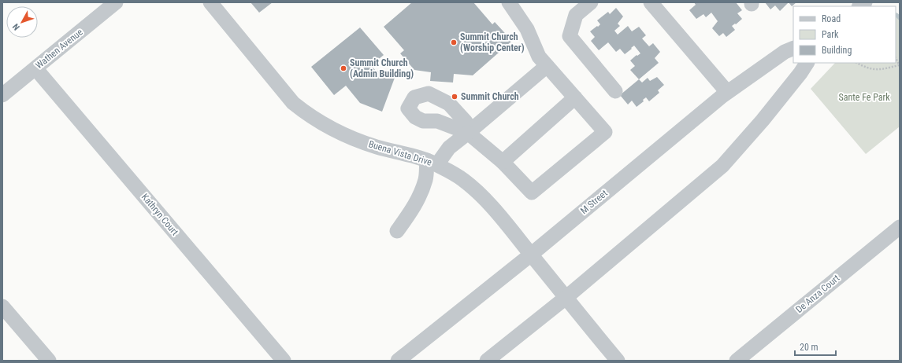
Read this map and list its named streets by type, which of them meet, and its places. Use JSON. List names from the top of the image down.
{
  "streets": {
    "street": [
      "Wathen Avenue",
      "Buena Vista Drive",
      "M Street",
      "Kathryn Court",
      "De Anza Court"
    ]
  },
  "crossings": [
    ["Wathen Avenue", "Kathryn Court"],
    ["Buena Vista Drive", "M Street"]
  ],
  "parks": ["Sante Fe Park"],
  "places": ["Summit Church (Worship Center)", "Summit Church (Admin Building)", "Summit Church"],
  "legend": ["Road", "Park", "Building"],
  "scale_bar": "20 m",
  "north": "bottom left"
}
